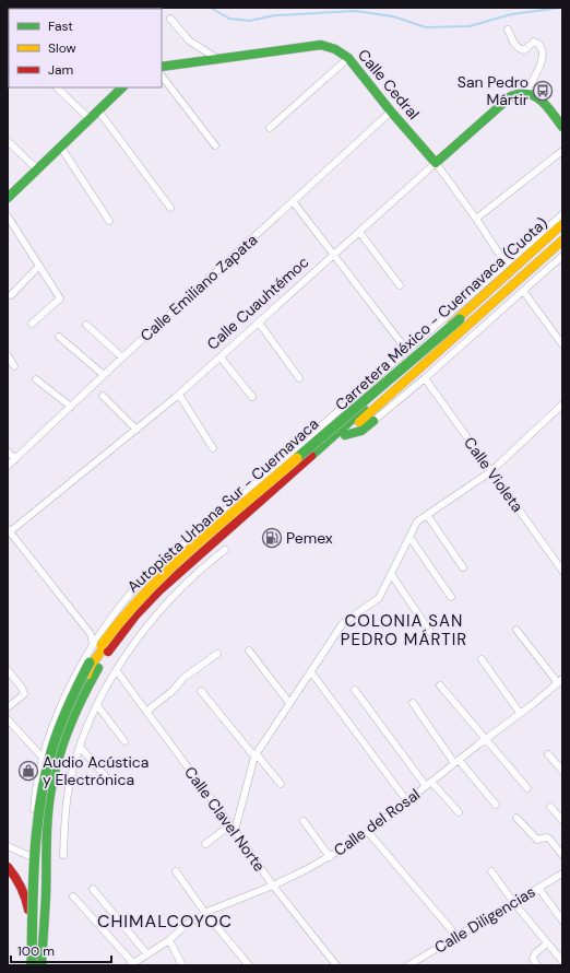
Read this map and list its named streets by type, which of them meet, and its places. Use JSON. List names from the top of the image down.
{
  "streets": {
    "main road": [
      "Calle Cedral",
      "Calle Cuauhtémoc",
      "Carretera México - Cuernavaca (Cuota)",
      "Autopista Urbana Sur - Cuernavaca"
    ],
    "street": [
      "Calle Emiliano Zapata",
      "Calle Violeta",
      "Calle Clavel Norte",
      "Calle del Rosal",
      "Calle Diligencias"
    ]
  },
  "crossings": [
    ["Calle Cedral", "Calle Emiliano Zapata"],
    ["Calle Cedral", "Calle Cuauhtémoc"],
    ["Carretera México - Cuernavaca (Cuota)", "Autopista Urbana Sur - Cuernavaca"],
    ["Calle Clavel Norte", "Calle del Rosal"]
  ],
  "districts": ["COLONIA SAN PEDRO MÁRTIR", "CHIMALCOYOC"],
  "places": {
    "bus stop": ["San Pedro Mártir"],
    "fuel station": ["Pemex"],
    "shop": ["Audio Acústica y Electrónica"]
  },
  "legend": ["Fast", "Slow", "Jam"],
  "scale_bar": "100 m"
}
